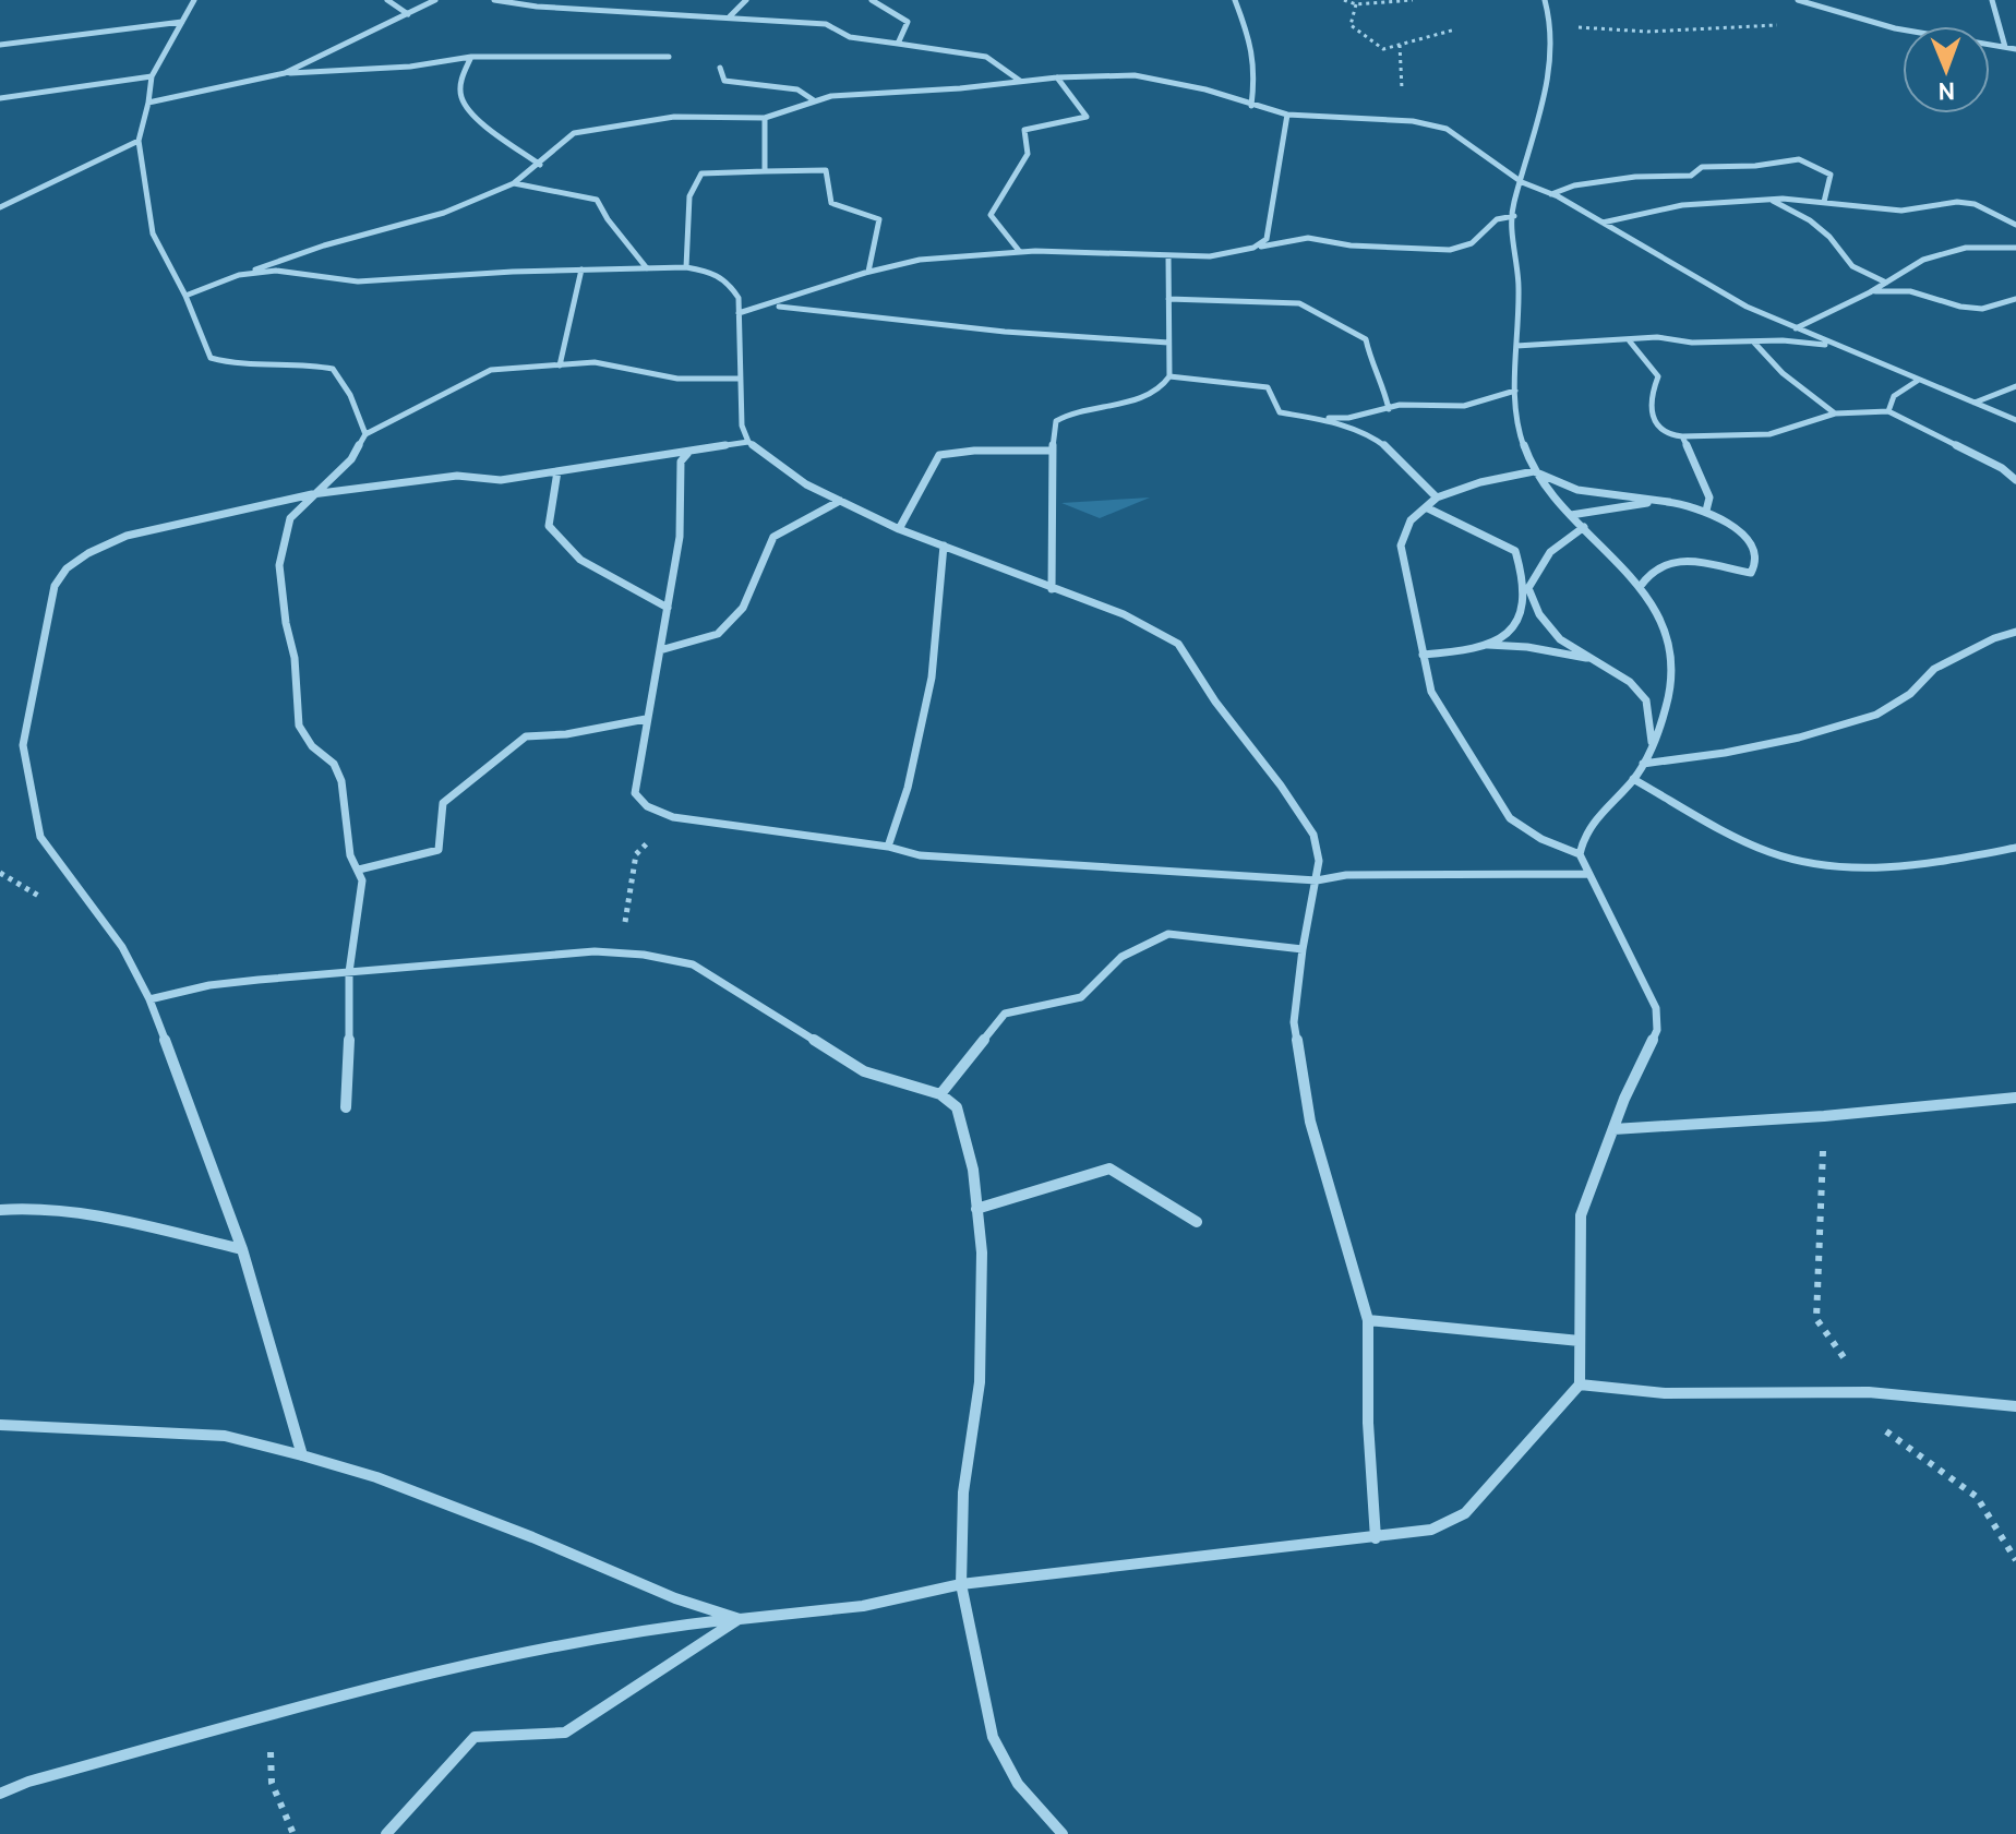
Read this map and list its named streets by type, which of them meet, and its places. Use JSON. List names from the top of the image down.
{
  "north": "bottom"
}
